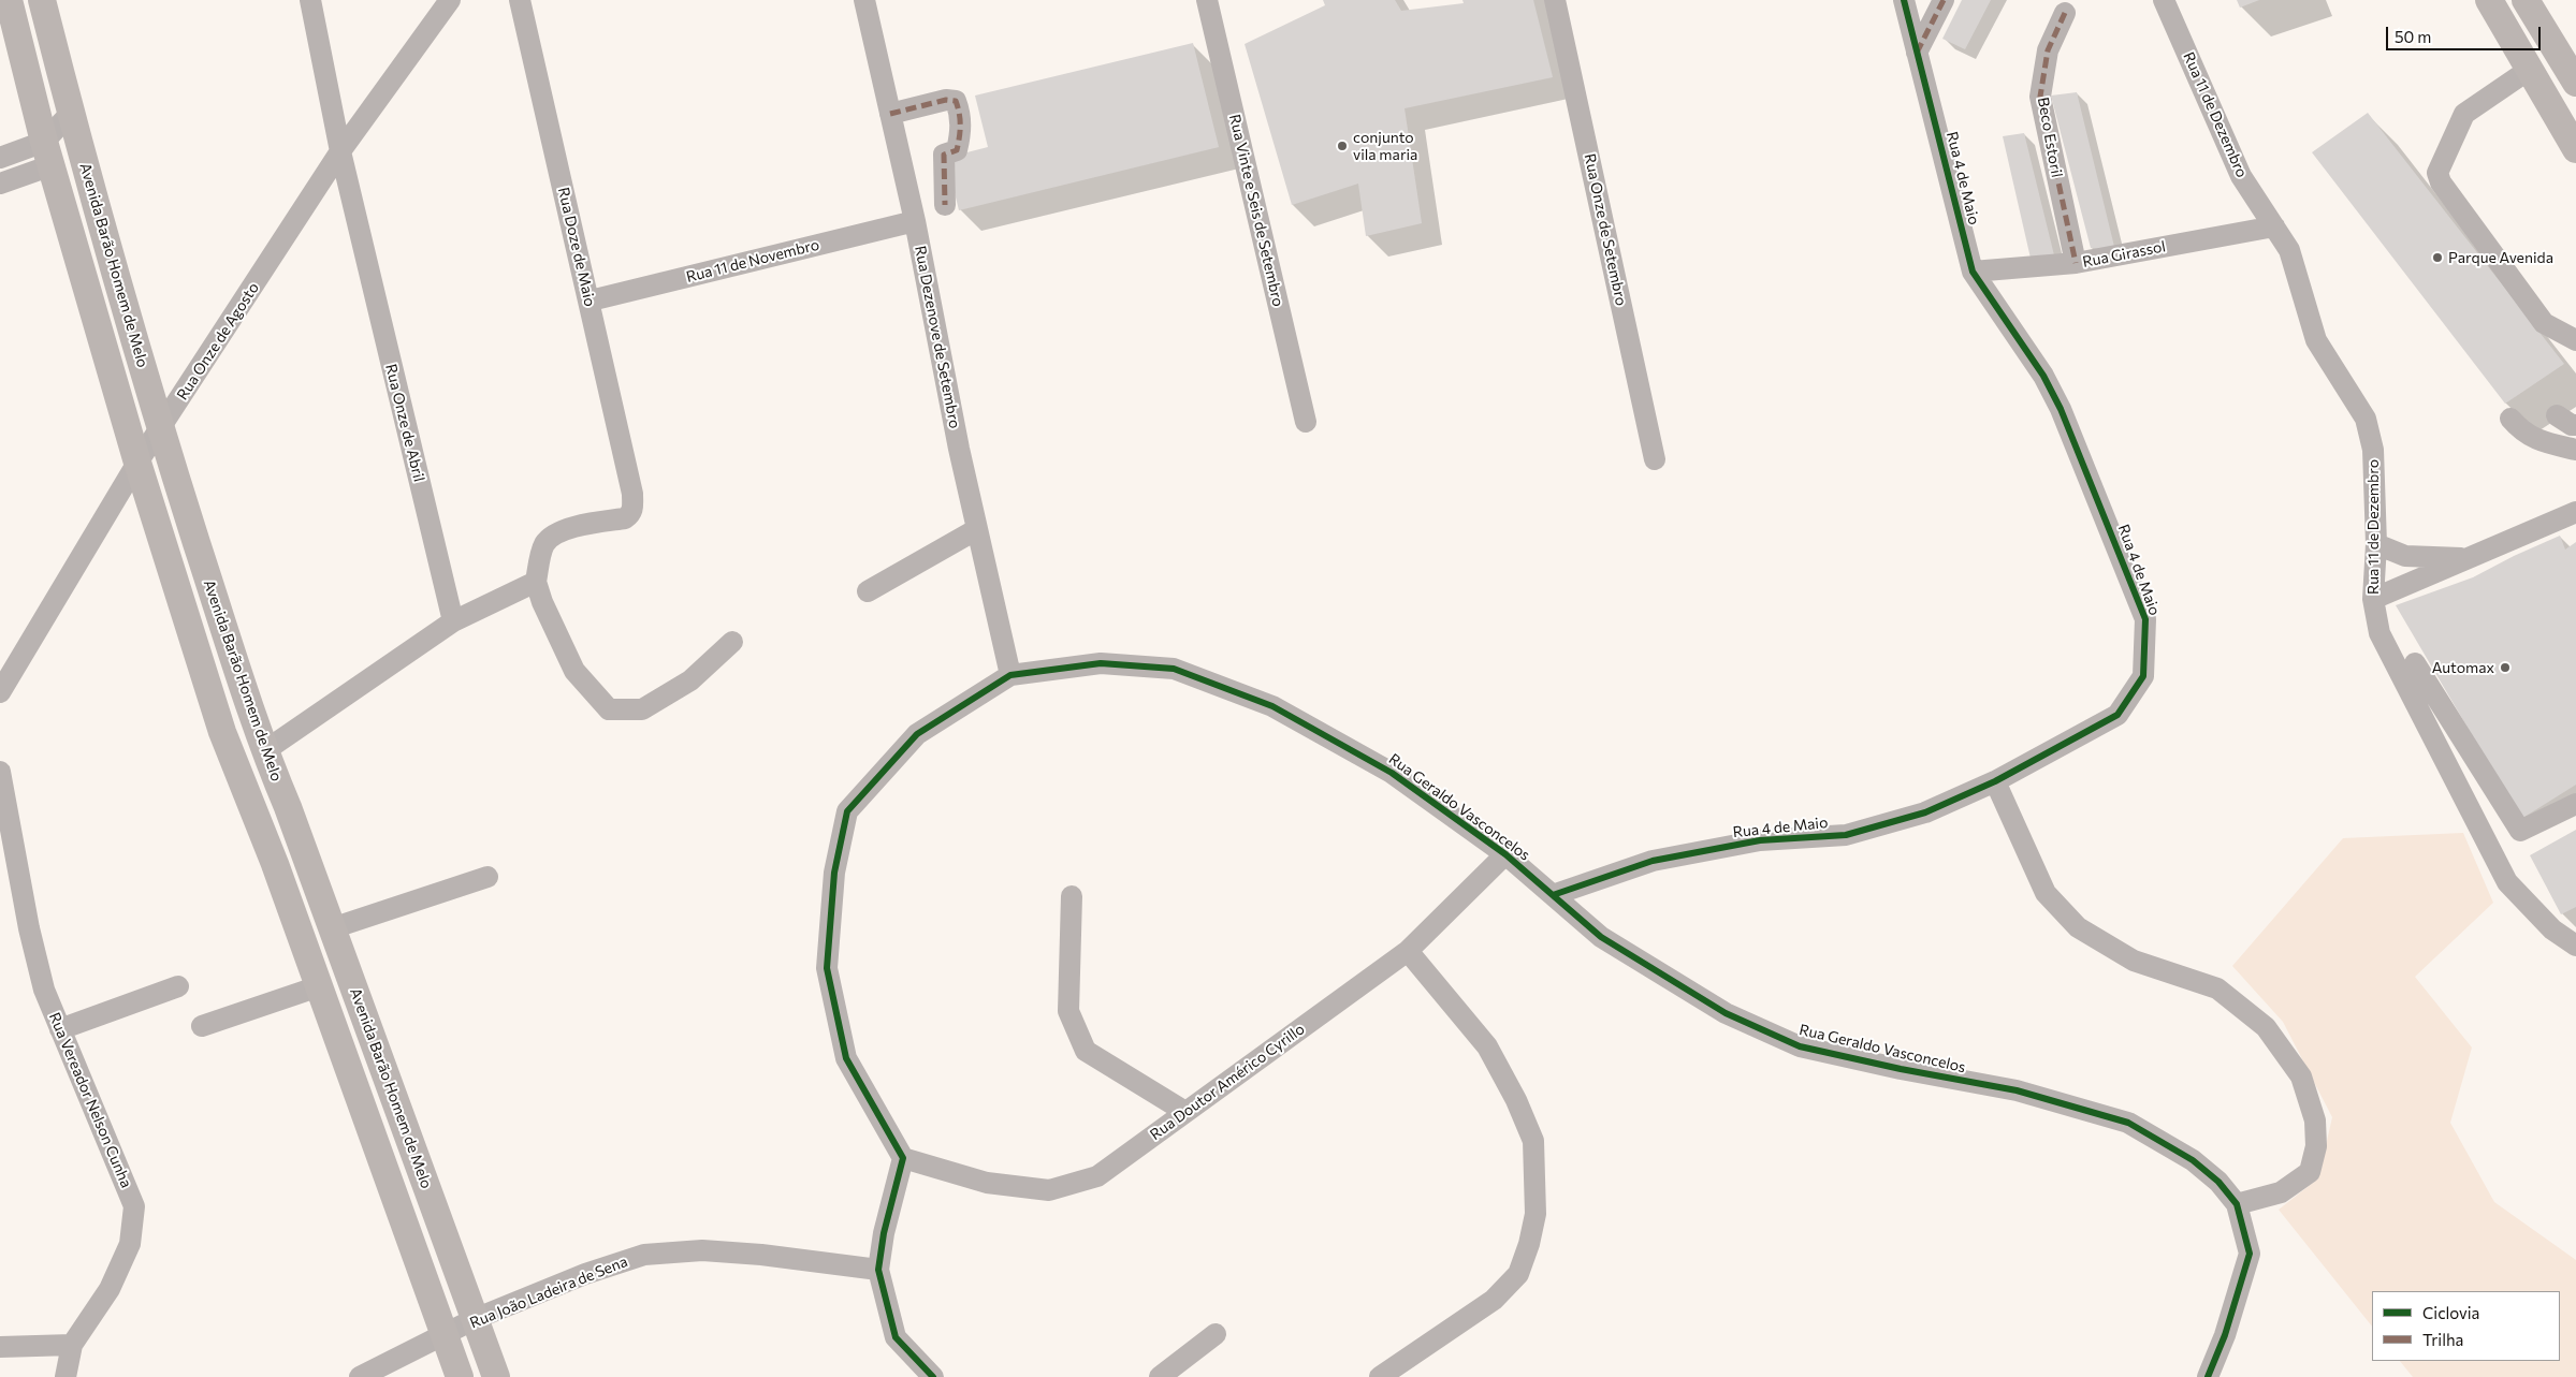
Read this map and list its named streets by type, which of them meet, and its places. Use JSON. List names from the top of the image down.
{
  "streets": {
    "main road": ["Avenida Barão Homem de Melo"],
    "street": [
      "Rua 11 de Dezembro",
      "Beco Estoril",
      "Rua 4 de Maio",
      "Rua Vinte e Seis de Setembro",
      "Rua Onze de Setembro",
      "Rua Doze de Maio",
      "Rua Girassol",
      "Rua 11 de Novembro",
      "Rua Dezenove de Setembro",
      "Rua Onze de Agosto",
      "Rua Onze de Abril",
      "Rua Geraldo Vasconcelos",
      "Rua Doutor Américo Cyrillo",
      "Rua Vereador Nelson Cunha",
      "Rua João Ladeira de Sena"
    ]
  },
  "crossings": [
    ["Rua 11 de Dezembro", "Rua Girassol"],
    ["Beco Estoril", "Rua Girassol"],
    ["Rua 4 de Maio", "Rua Girassol"],
    ["Rua 4 de Maio", "Rua Geraldo Vasconcelos"],
    ["Rua Doze de Maio", "Rua 11 de Novembro"],
    ["Rua 11 de Novembro", "Rua Dezenove de Setembro"],
    ["Avenida Barão Homem de Melo", "Rua Onze de Agosto"],
    ["Avenida Barão Homem de Melo", "Rua João Ladeira de Sena"],
    ["Rua Dezenove de Setembro", "Rua Geraldo Vasconcelos"],
    ["Rua Onze de Agosto", "Rua Onze de Abril"],
    ["Rua Geraldo Vasconcelos", "Rua Doutor Américo Cyrillo"]
  ],
  "places": ["conjunto vila maria", "Parque Avenida", "Automax"],
  "legend": ["Ciclovia", "Trilha"],
  "scale_bar": "50 m"
}
